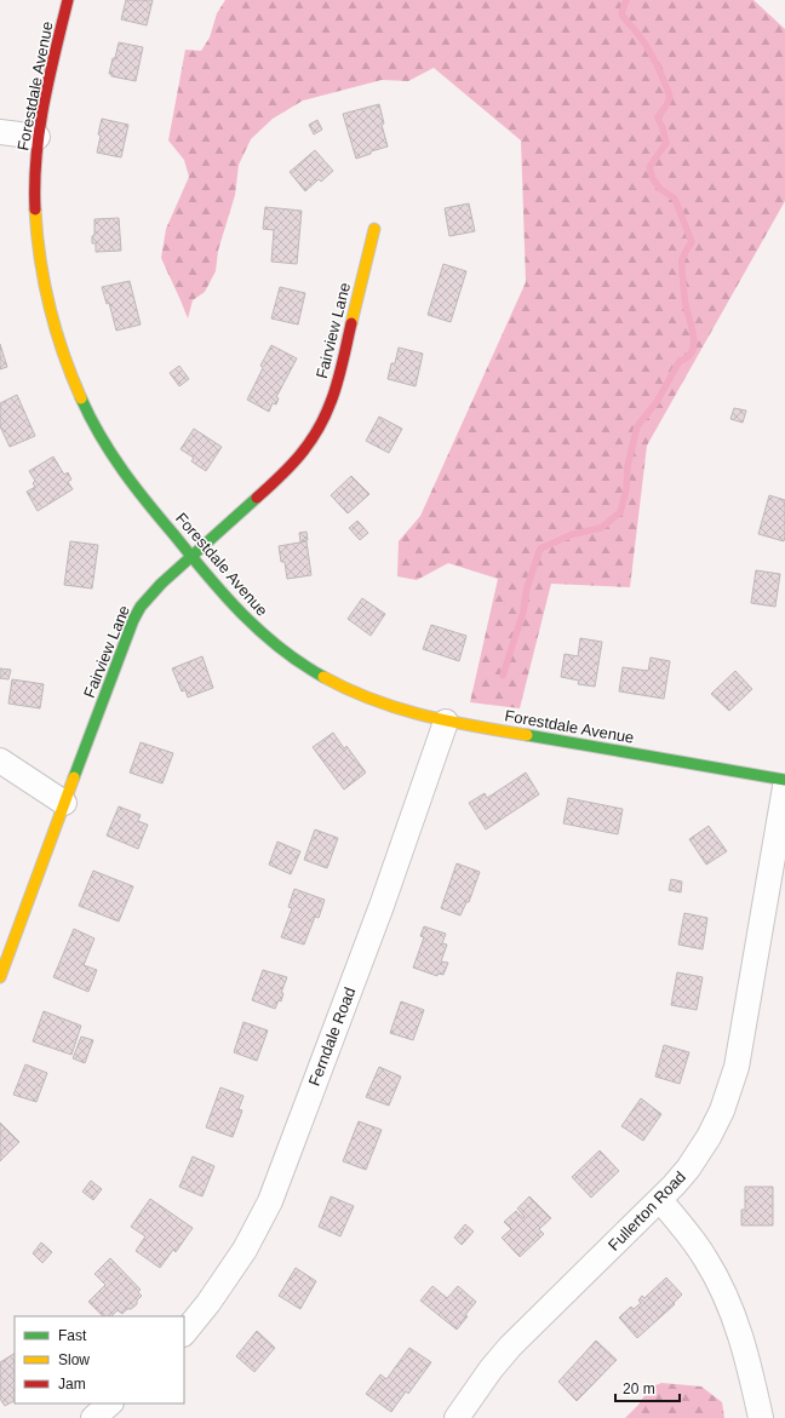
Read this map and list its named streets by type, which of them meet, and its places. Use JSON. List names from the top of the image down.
{
  "streets": {
    "street": [
      "Forestdale Avenue",
      "Fairview Lane",
      "Ferndale Road",
      "Fullerton Road"
    ]
  },
  "crossings": [
    ["Forestdale Avenue", "Fairview Lane"],
    ["Forestdale Avenue", "Ferndale Road"]
  ],
  "legend": ["Fast", "Slow", "Jam"],
  "scale_bar": "20 m"
}
